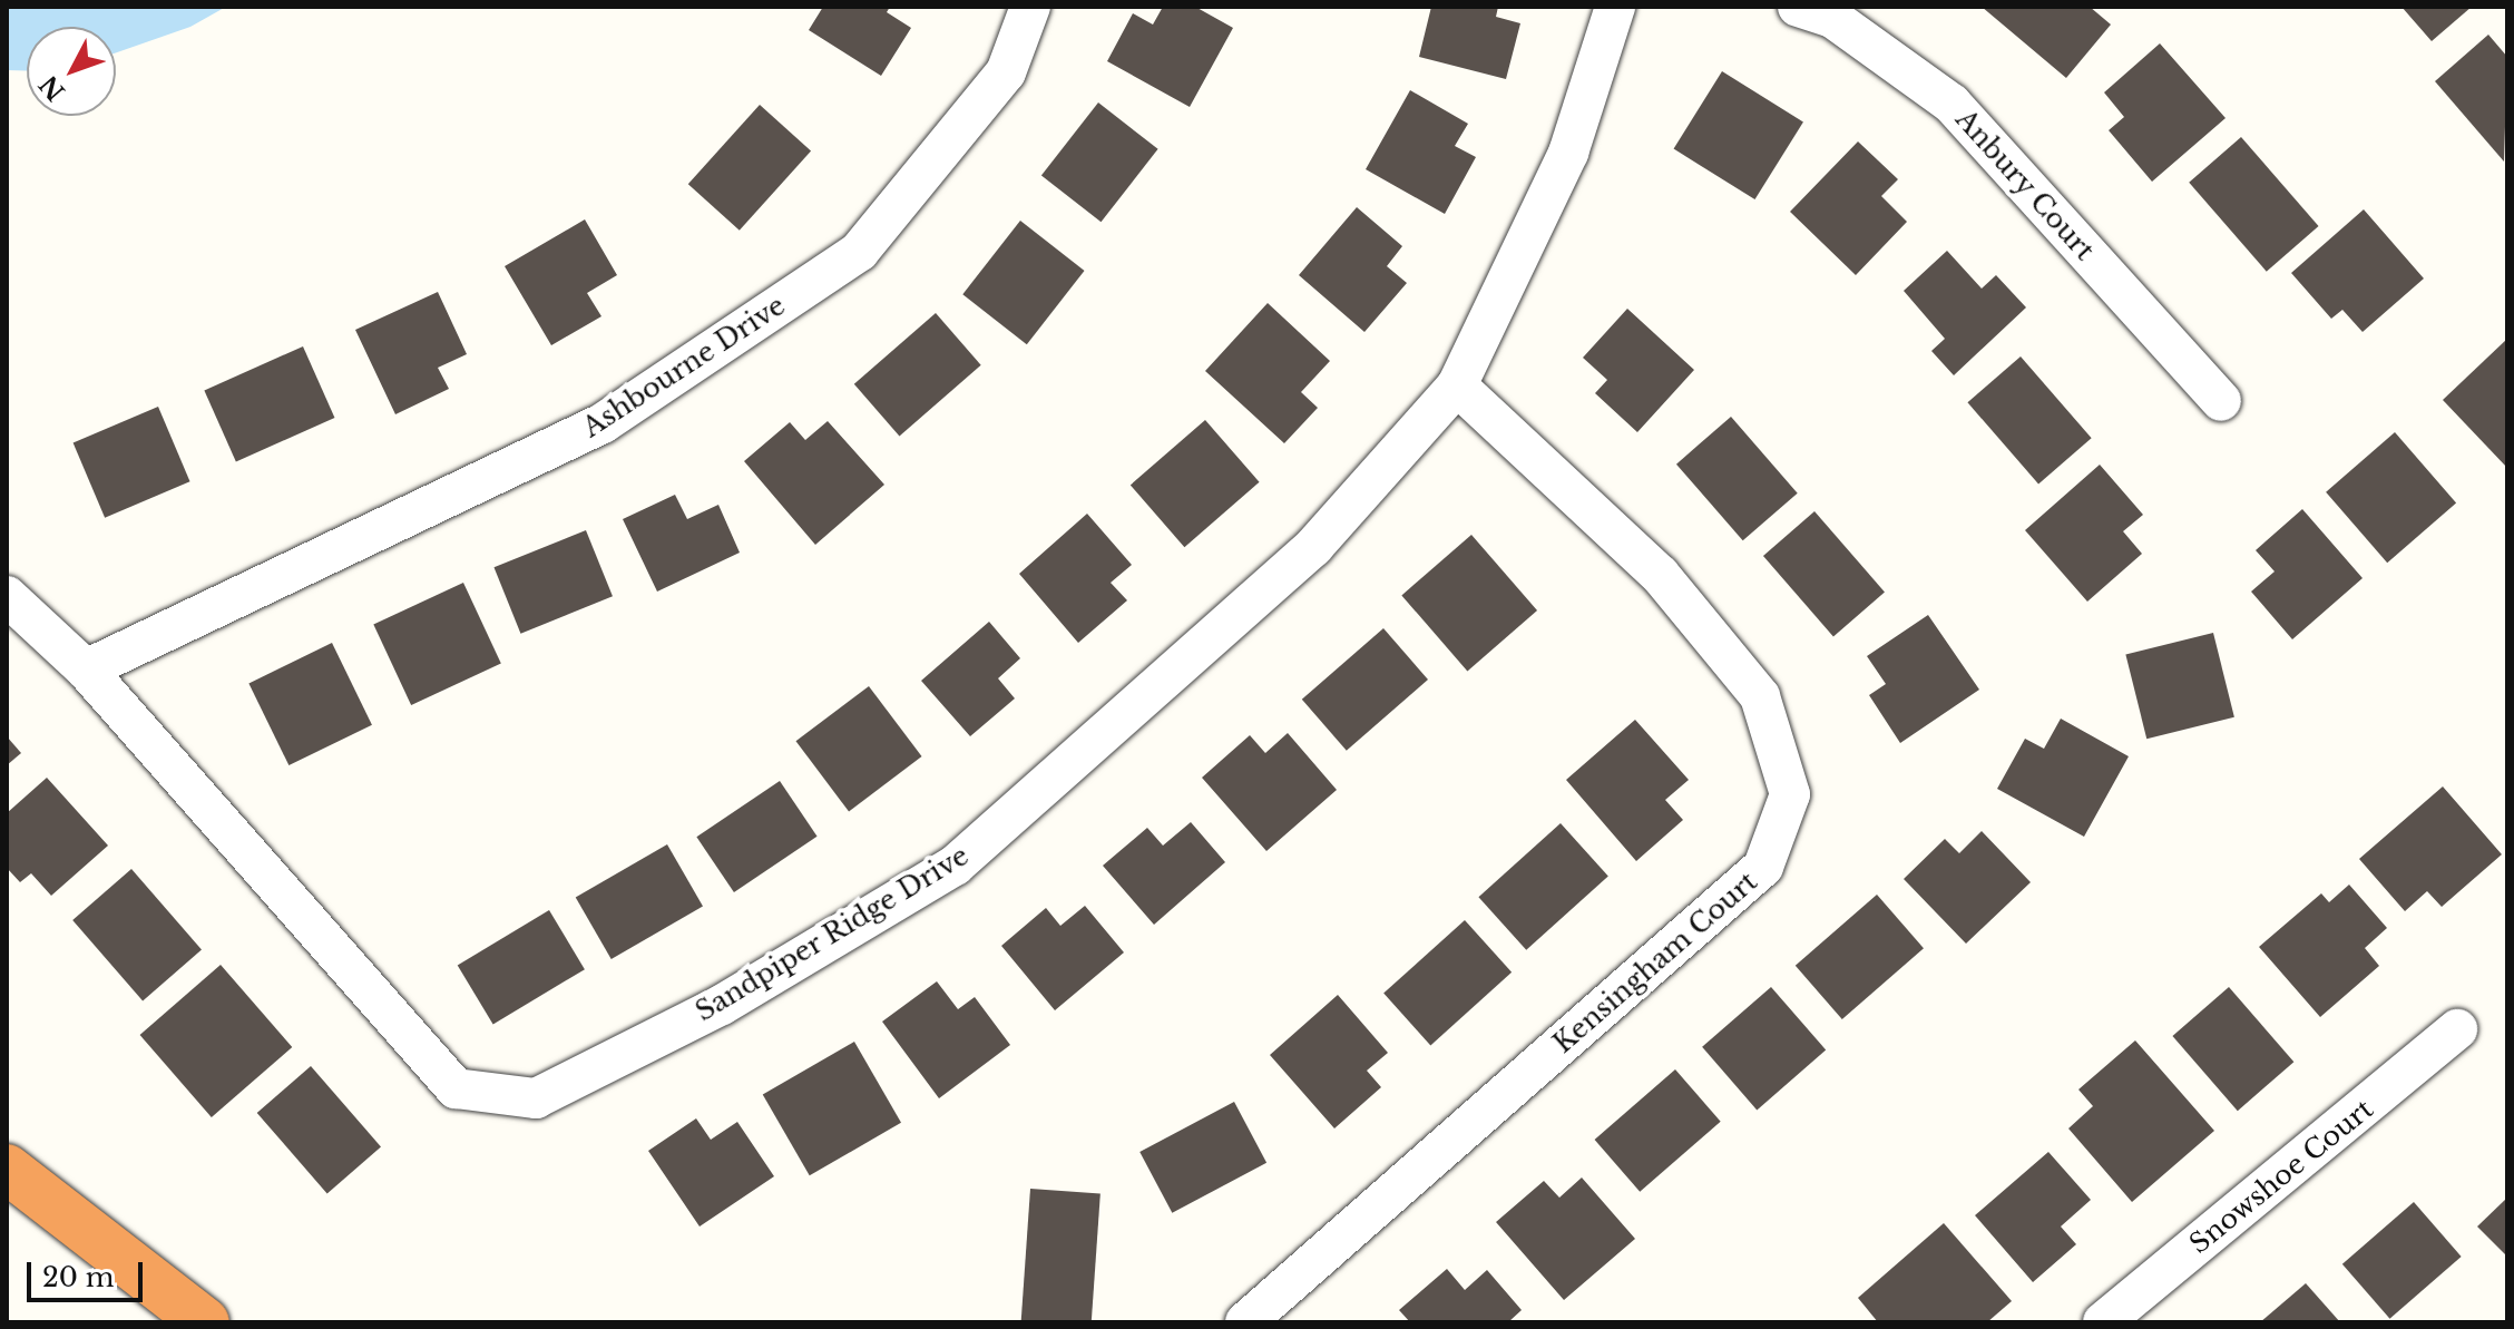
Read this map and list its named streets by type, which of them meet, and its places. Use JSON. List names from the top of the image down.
{
  "streets": {
    "street": [
      "Anbury Court",
      "Ashbourne Drive",
      "Sandpiper Ridge Drive",
      "Kensingham Court",
      "Snowshoe Court"
    ]
  },
  "crossings": [
    ["Ashbourne Drive", "Sandpiper Ridge Drive"],
    ["Sandpiper Ridge Drive", "Kensingham Court"]
  ],
  "scale_bar": "20 m",
  "north": "bottom left"
}
